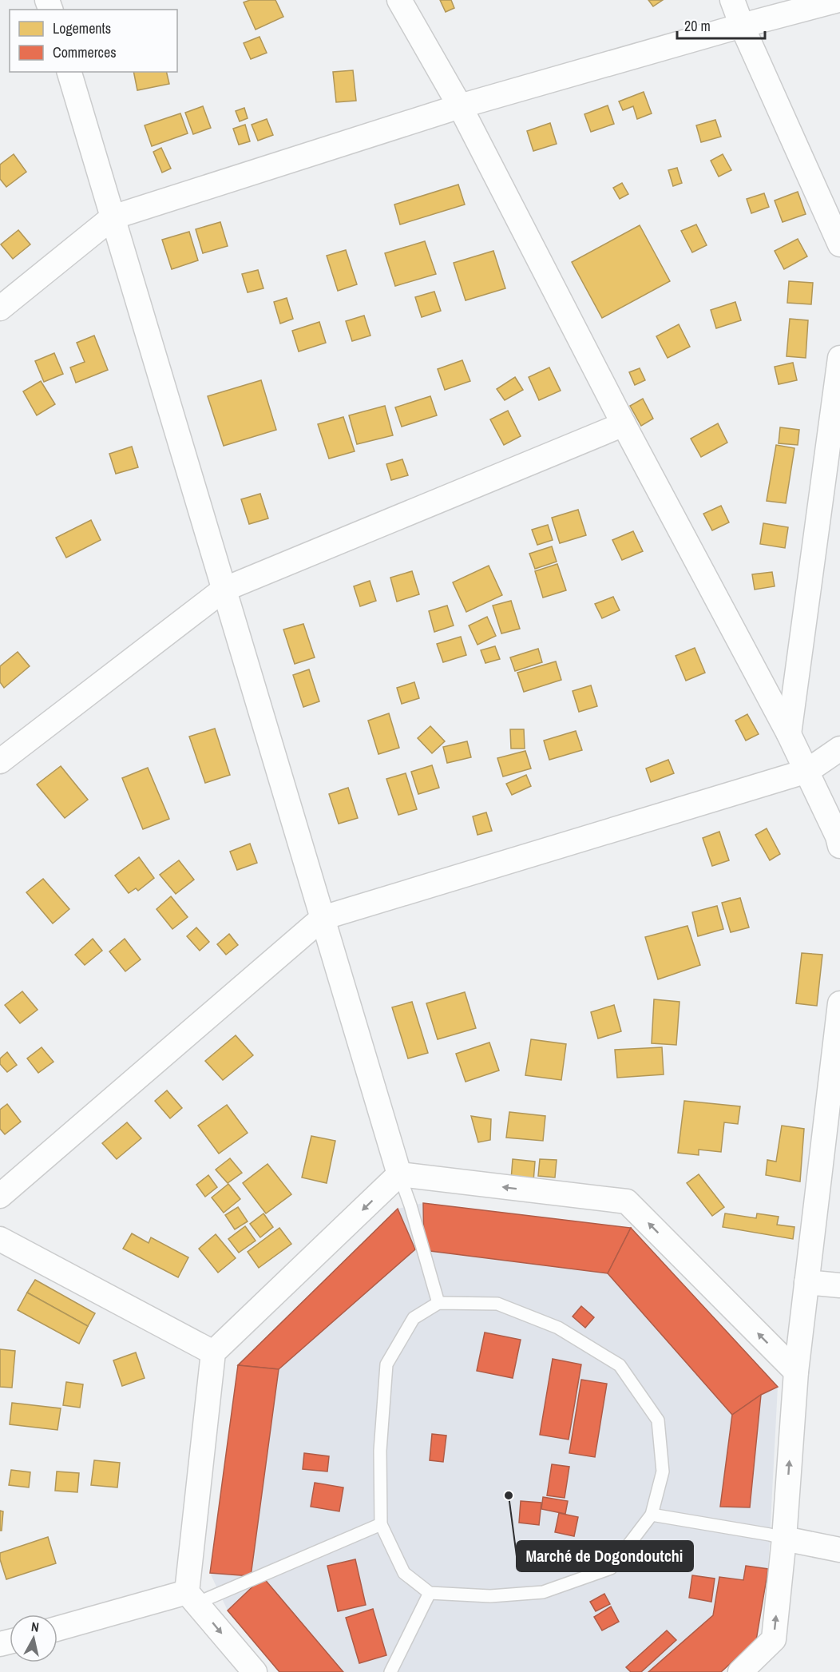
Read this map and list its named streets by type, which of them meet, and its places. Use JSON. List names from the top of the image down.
{
  "places": ["Marché de Dogondoutchi"],
  "legend": ["Logements", "Commerces"],
  "scale_bar": "20 m",
  "north": "top"
}
